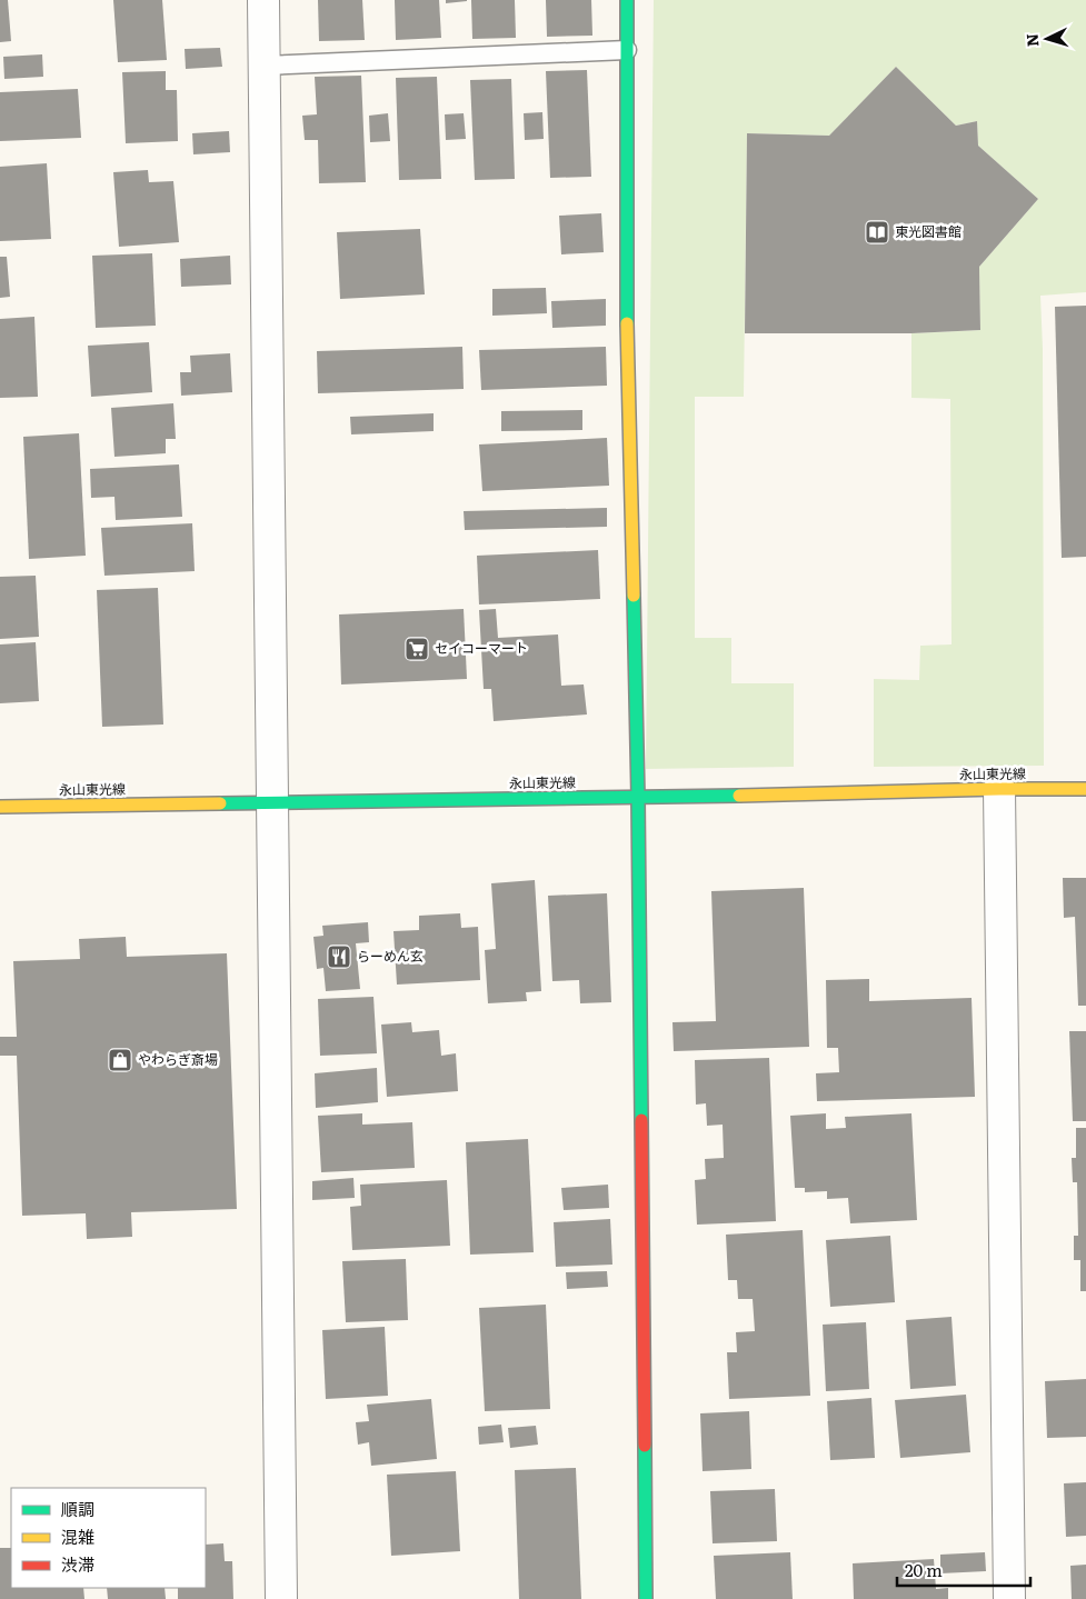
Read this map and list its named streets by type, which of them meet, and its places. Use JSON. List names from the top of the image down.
{
  "streets": {
    "street": ["永山東光線"]
  },
  "places": {
    "library": ["東光図書館"],
    "supermarket": ["セイコーマート"],
    "restaurant": ["らーめん玄"],
    "shop": ["やわらぎ斎場"]
  },
  "legend": ["順調", "混雑", "渋滞"],
  "scale_bar": "20 m",
  "north": "left"
}
